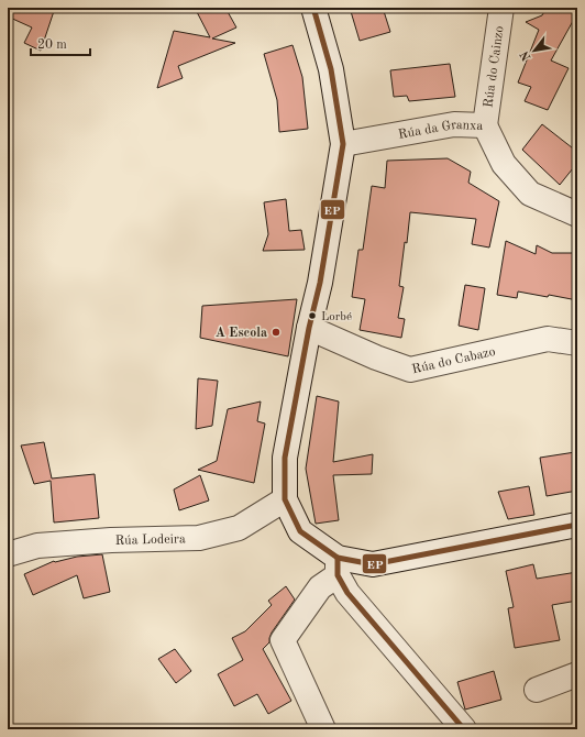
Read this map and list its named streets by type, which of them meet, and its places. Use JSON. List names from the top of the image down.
{
  "streets": {
    "street": [
      "Rúa do Cainzo",
      "Rúa da Granxa",
      "Rúa do Cabazo",
      "Rúa Lodeira"
    ]
  },
  "crossings": [
    ["Rúa do Cainzo", "Rúa da Granxa"]
  ],
  "places": ["Lorbé", "A Escola"],
  "lines": ["transit line EP"],
  "scale_bar": "20 m",
  "north": "bottom left"
}
